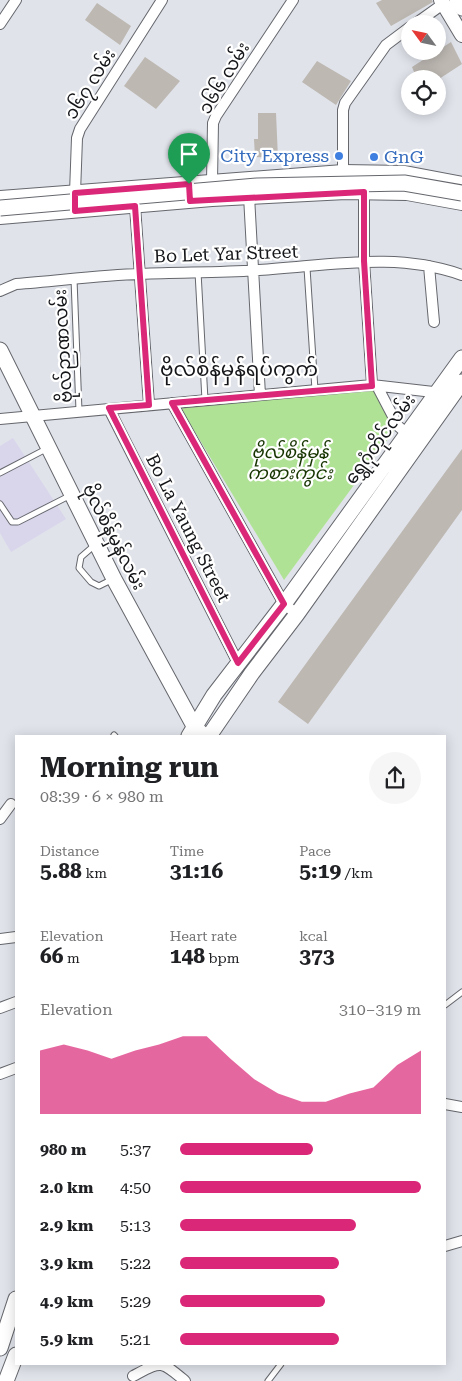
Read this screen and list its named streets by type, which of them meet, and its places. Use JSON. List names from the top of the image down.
{
  "streets": {
    "main road": ["ရွှေဂုံတိုင်လမ်း", "ဗိုလ်စိန်မှန်လမ်း"],
    "street": [
      "၁၆၆ လမ်း",
      "၁၆၇ လမ်း",
      "Bo Let Yar Street",
      "Bo La Yaung Street"
    ],
    "lane": ["ဗိုလ်ဉာဏလမ်း"]
  },
  "crossings": [
    ["Bo Let Yar Street", "ဗိုလ်ဉာဏလမ်း"],
    ["ရွှေဂုံတိုင်လမ်း", "Bo La Yaung Street"],
    ["ရွှေဂုံတိုင်လမ်း", "ဗိုလ်စိန်မှန်လမ်း"]
  ],
  "districts": ["ဗိုလ်စိန်မှန်ရပ်ကွက်"],
  "parks": ["ဗိုလ်စိန်မှန် ကစားကွင်း"],
  "places": ["City Express", "GnG"],
  "north": "top left",
  "page": {
    "heading": ["Morning run", "08:39 · 6 × 980 m"],
    "stats": [
      ["Distance", "5.88 km"],
      ["Time", "31:16"],
      ["Pace", "5:19 /km"],
      ["Elevation", "66 m"],
      ["Heart rate", "148 bpm"],
      ["kcal", "373"]
    ],
    "chart": ["Elevation", "310–319 m"],
    "list": [
      {
        "name": "980 m",
        "note": "5:37"
      },
      {
        "name": "2.0 km",
        "note": "4:50"
      },
      {
        "name": "2.9 km",
        "note": "5:13"
      },
      {
        "name": "3.9 km",
        "note": "5:22"
      },
      {
        "name": "4.9 km",
        "note": "5:29"
      },
      {
        "name": "5.9 km",
        "note": "5:21"
      }
    ]
  }
}
